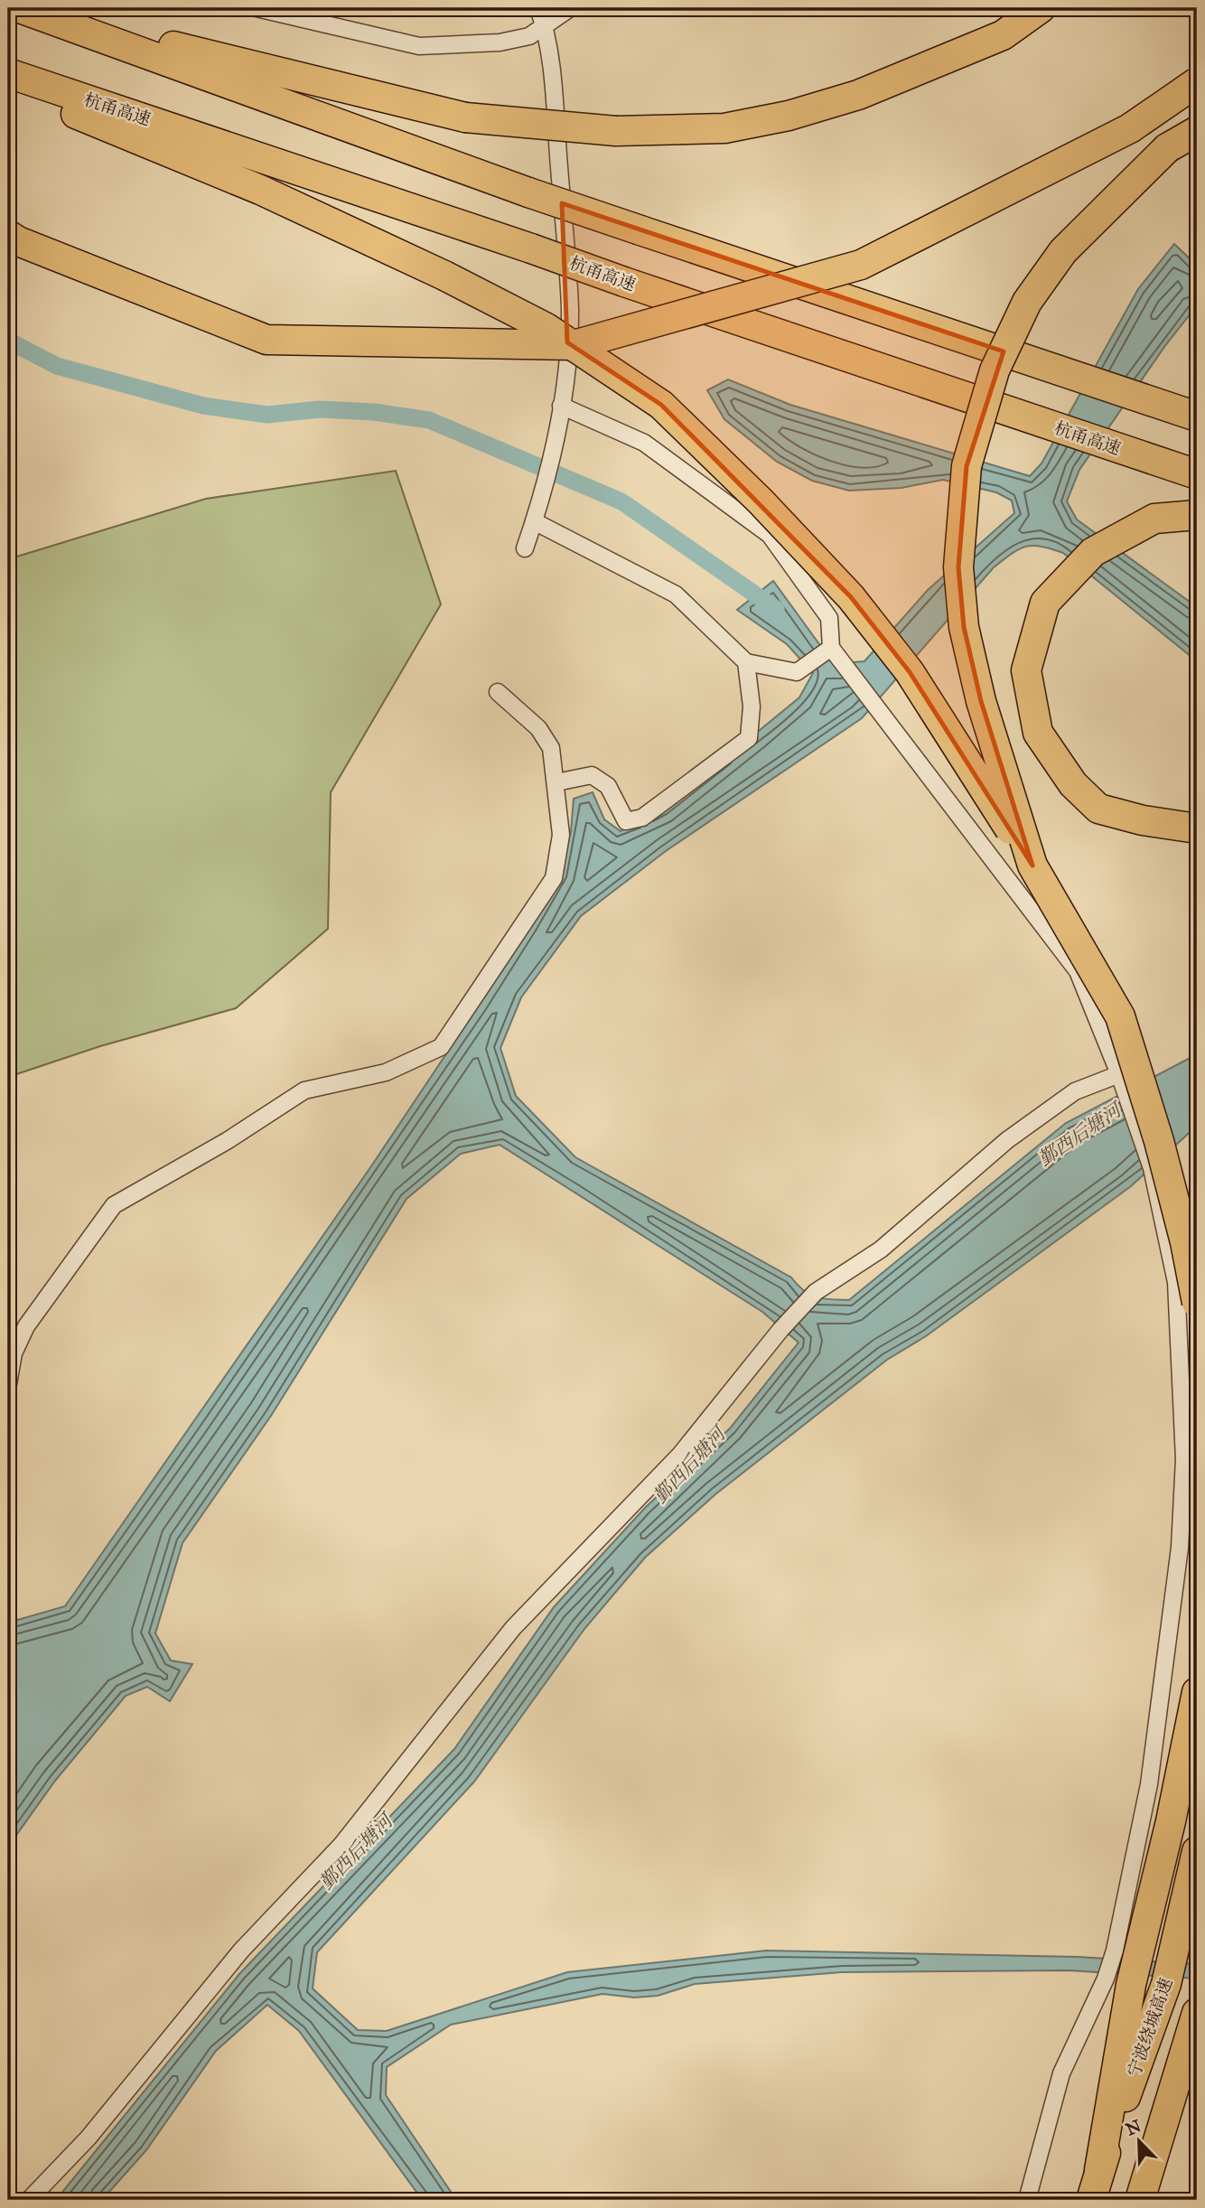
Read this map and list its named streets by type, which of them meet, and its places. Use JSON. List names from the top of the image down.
{
  "streets": {
    "highway": ["杭甬高速", "宁波绕城高速"]
  },
  "water": ["鄞西后塘河"],
  "north": "top left"
}
